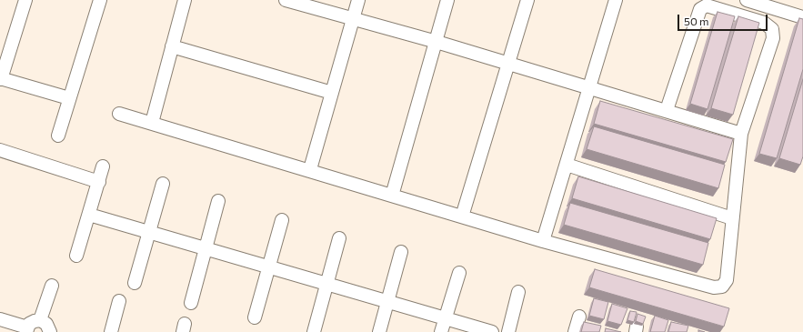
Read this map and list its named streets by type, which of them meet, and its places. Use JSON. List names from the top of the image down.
{
  "scale_bar": "50 m"
}
